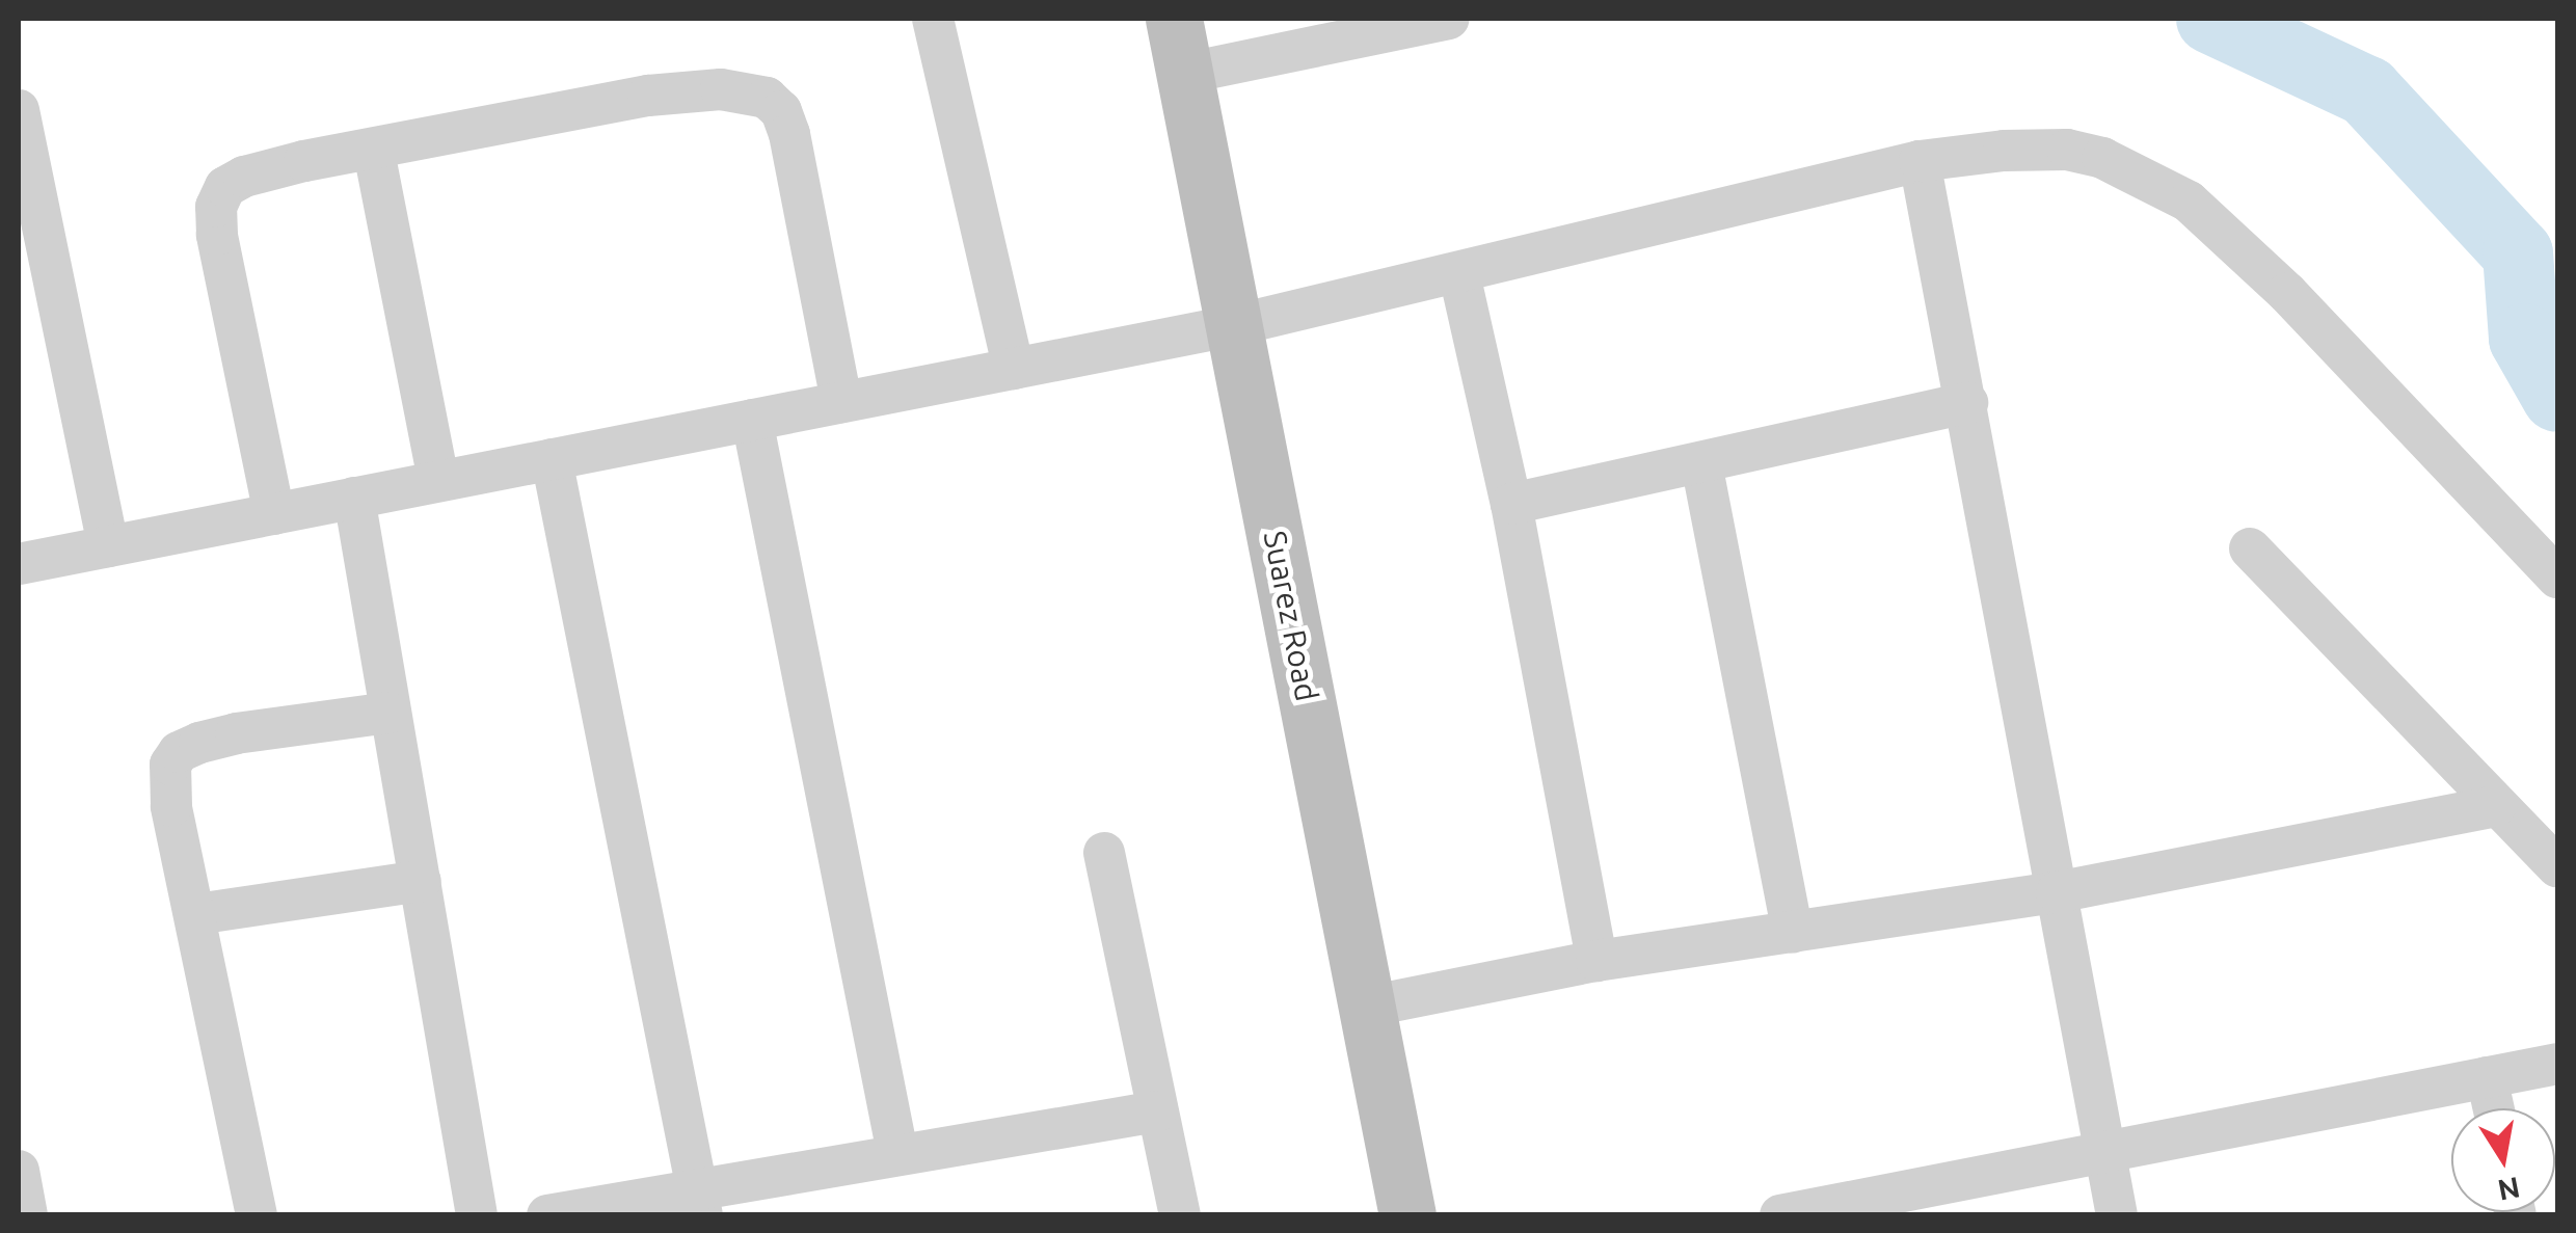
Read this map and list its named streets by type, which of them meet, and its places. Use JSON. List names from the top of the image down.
{
  "streets": {
    "street": ["Suarez Road"]
  },
  "north": "bottom"
}
